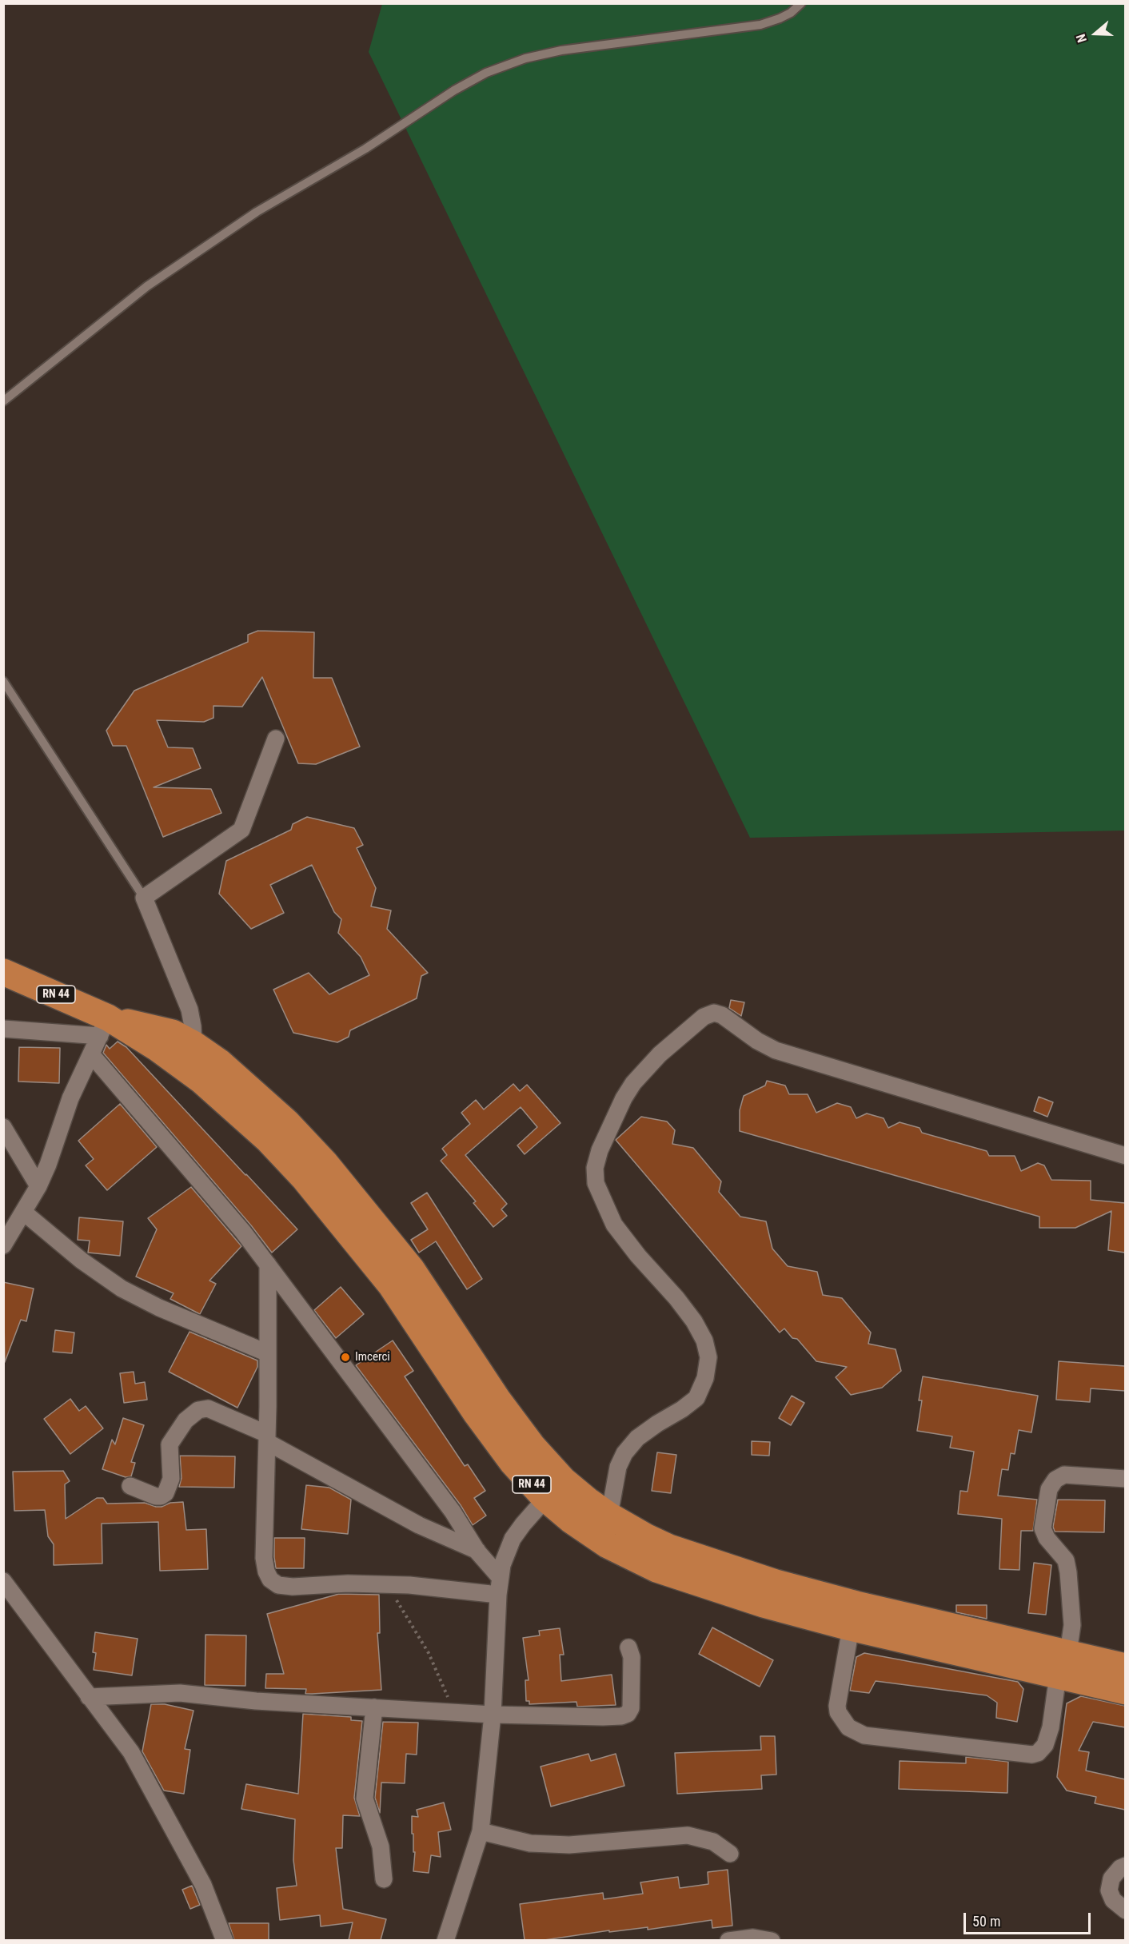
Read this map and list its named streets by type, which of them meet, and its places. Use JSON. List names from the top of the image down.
{
  "streets": {
    "main road": ["RN 44"]
  },
  "places": ["Imcerci"],
  "scale_bar": "50 m",
  "north": "left"
}
